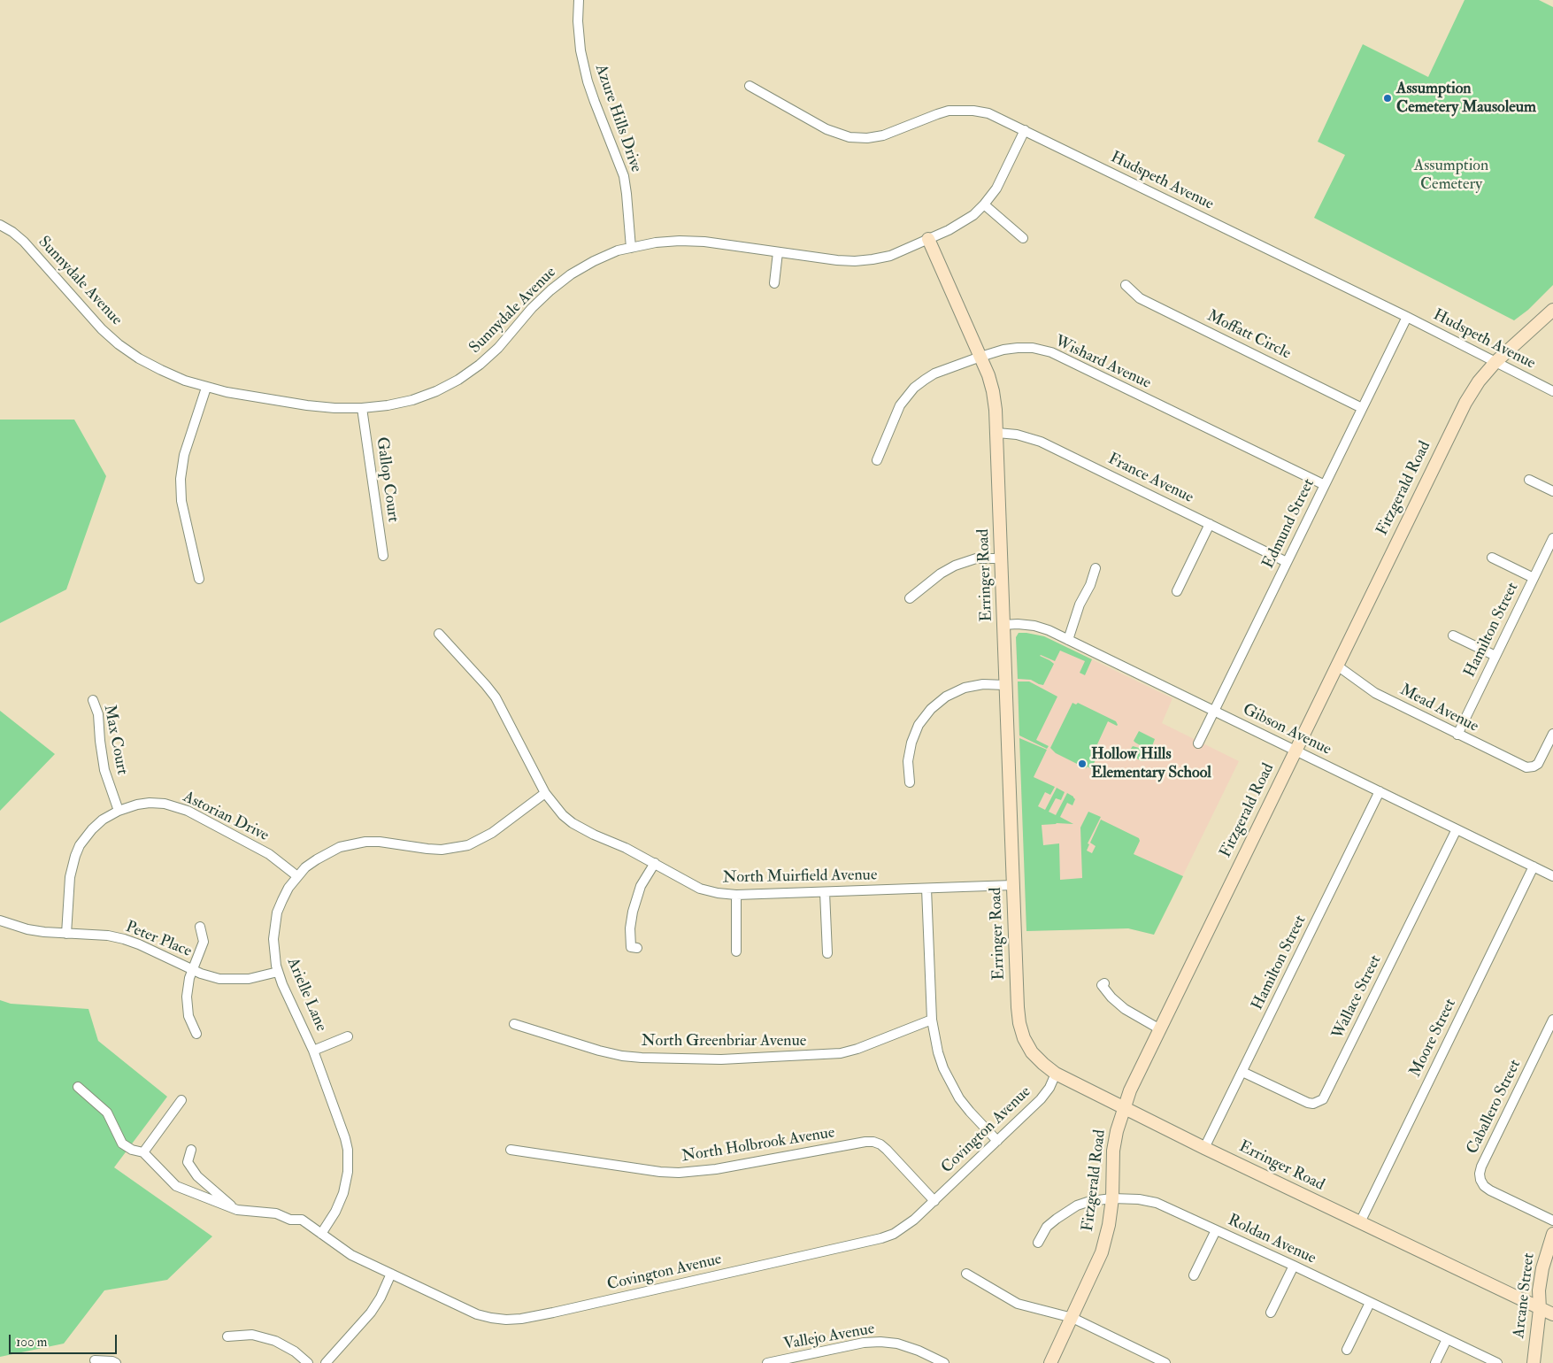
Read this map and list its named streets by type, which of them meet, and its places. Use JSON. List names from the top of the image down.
{
  "streets": {
    "main road": ["Fitzgerald Road", "Erringer Road", "Arcane Street"],
    "street": [
      "Azure Hills Drive",
      "Hudspeth Avenue",
      "Sunnydale Avenue",
      "Moffatt Circle",
      "Wishard Avenue",
      "France Avenue",
      "Gallop Court",
      "Edmund Street",
      "Hamilton Street",
      "Mead Avenue",
      "Gibson Avenue",
      "Max Court",
      "Astorian Drive",
      "North Muirfield Avenue",
      "Peter Place",
      "Arielle Lane",
      "Wallace Street",
      "Moore Street",
      "North Greenbriar Avenue",
      "Caballero Street",
      "Covington Avenue",
      "North Holbrook Avenue",
      "Roldan Avenue",
      "Vallejo Avenue"
    ]
  },
  "crossings": [
    ["Azure Hills Drive", "Sunnydale Avenue"],
    ["Hudspeth Avenue", "Sunnydale Avenue"],
    ["Hudspeth Avenue", "Fitzgerald Road"],
    ["Hudspeth Avenue", "Edmund Street"],
    ["Sunnydale Avenue", "Gallop Court"],
    ["Sunnydale Avenue", "Erringer Road"],
    ["Moffatt Circle", "Edmund Street"],
    ["Wishard Avenue", "Edmund Street"],
    ["Wishard Avenue", "Erringer Road"],
    ["France Avenue", "Edmund Street"],
    ["France Avenue", "Erringer Road"],
    ["Fitzgerald Road", "Erringer Road"],
    ["Fitzgerald Road", "Mead Avenue"],
    ["Fitzgerald Road", "Gibson Avenue"],
    ["Fitzgerald Road", "Roldan Avenue"],
    ["Edmund Street", "Gibson Avenue"],
    ["Erringer Road", "Hamilton Street"],
    ["Erringer Road", "Gibson Avenue"],
    ["Erringer Road", "North Muirfield Avenue"],
    ["Erringer Road", "Moore Street"],
    ["Erringer Road", "Covington Avenue"],
    ["Erringer Road", "Arcane Street"],
    ["Hamilton Street", "Mead Avenue"],
    ["Hamilton Street", "Gibson Avenue"],
    ["Hamilton Street", "Wallace Street"],
    ["Gibson Avenue", "Wallace Street"],
    ["Gibson Avenue", "Moore Street"],
    ["Max Court", "Astorian Drive"],
    ["Astorian Drive", "Peter Place"],
    ["Astorian Drive", "Arielle Lane"],
    ["North Muirfield Avenue", "Arielle Lane"],
    ["Peter Place", "Arielle Lane"],
    ["Arielle Lane", "Covington Avenue"],
    ["Covington Avenue", "North Holbrook Avenue"]
  ],
  "parks": ["Assumption Cemetery"],
  "places": ["Assumption Cemetery Mausoleum", "Hollow Hills Elementary School"],
  "scale_bar": "100 m"
}
